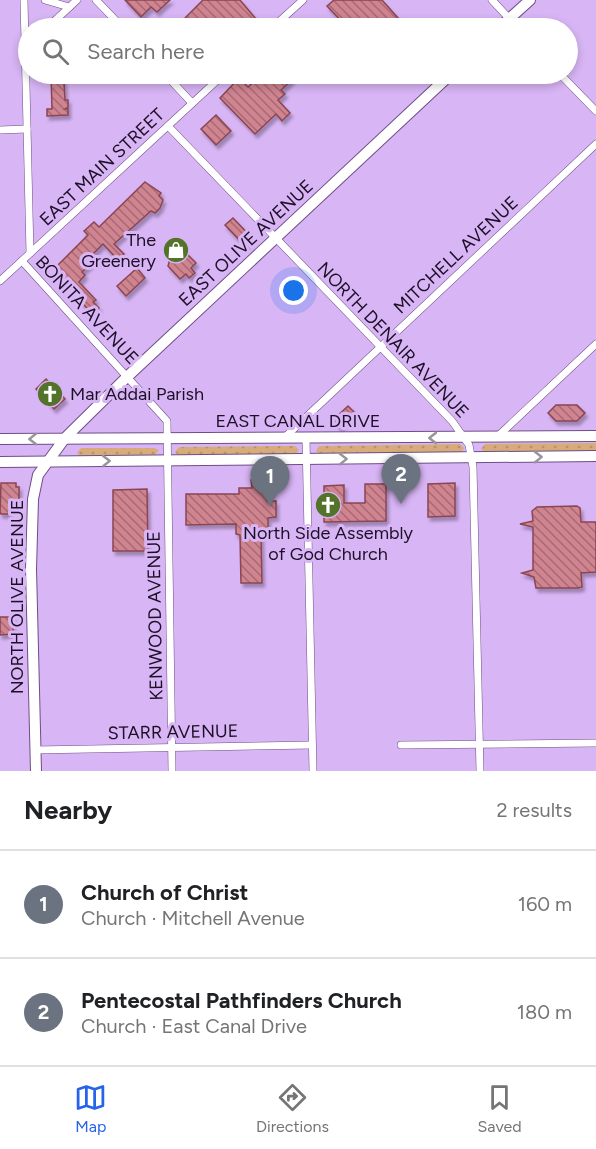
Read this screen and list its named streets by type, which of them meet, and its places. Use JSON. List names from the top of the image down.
{
  "streets": {
    "main road": ["EAST OLIVE AVENUE", "EAST CANAL DRIVE", "NORTH OLIVE AVENUE"],
    "street": [
      "EAST MAIN STREET",
      "MITCHELL AVENUE",
      "BONITA AVENUE",
      "NORTH DENAIR AVENUE",
      "KENWOOD AVENUE",
      "STARR AVENUE"
    ]
  },
  "crossings": [
    ["EAST MAIN STREET", "BONITA AVENUE"],
    ["EAST MAIN STREET", "NORTH DENAIR AVENUE"],
    ["EAST OLIVE AVENUE", "BONITA AVENUE"],
    ["EAST OLIVE AVENUE", "NORTH DENAIR AVENUE"],
    ["EAST OLIVE AVENUE", "EAST CANAL DRIVE"],
    ["EAST OLIVE AVENUE", "NORTH OLIVE AVENUE"],
    ["MITCHELL AVENUE", "NORTH DENAIR AVENUE"],
    ["MITCHELL AVENUE", "EAST CANAL DRIVE"],
    ["BONITA AVENUE", "EAST CANAL DRIVE"],
    ["BONITA AVENUE", "KENWOOD AVENUE"],
    ["NORTH DENAIR AVENUE", "EAST CANAL DRIVE"],
    ["EAST CANAL DRIVE", "NORTH OLIVE AVENUE"],
    ["EAST CANAL DRIVE", "KENWOOD AVENUE"],
    ["NORTH OLIVE AVENUE", "STARR AVENUE"],
    ["KENWOOD AVENUE", "STARR AVENUE"]
  ],
  "places": {
    "shop": ["The Greenery"],
    "church": ["Mar Addai Parish", "North Side Assembly of God Church"]
  },
  "page": {
    "search": "Search here",
    "pins": ["2", "1"],
    "heading": ["Nearby", "2 results"],
    "list": [
      {
        "mark": "1",
        "name": "Church of Christ",
        "note": "Church · Mitchell Avenue",
        "value": "160 m"
      },
      {
        "mark": "2",
        "name": "Pentecostal Pathfinders Church",
        "note": "Church · East Canal Drive",
        "value": "180 m"
      }
    ],
    "nav": ["Map", "Directions", "Saved"]
  }
}
